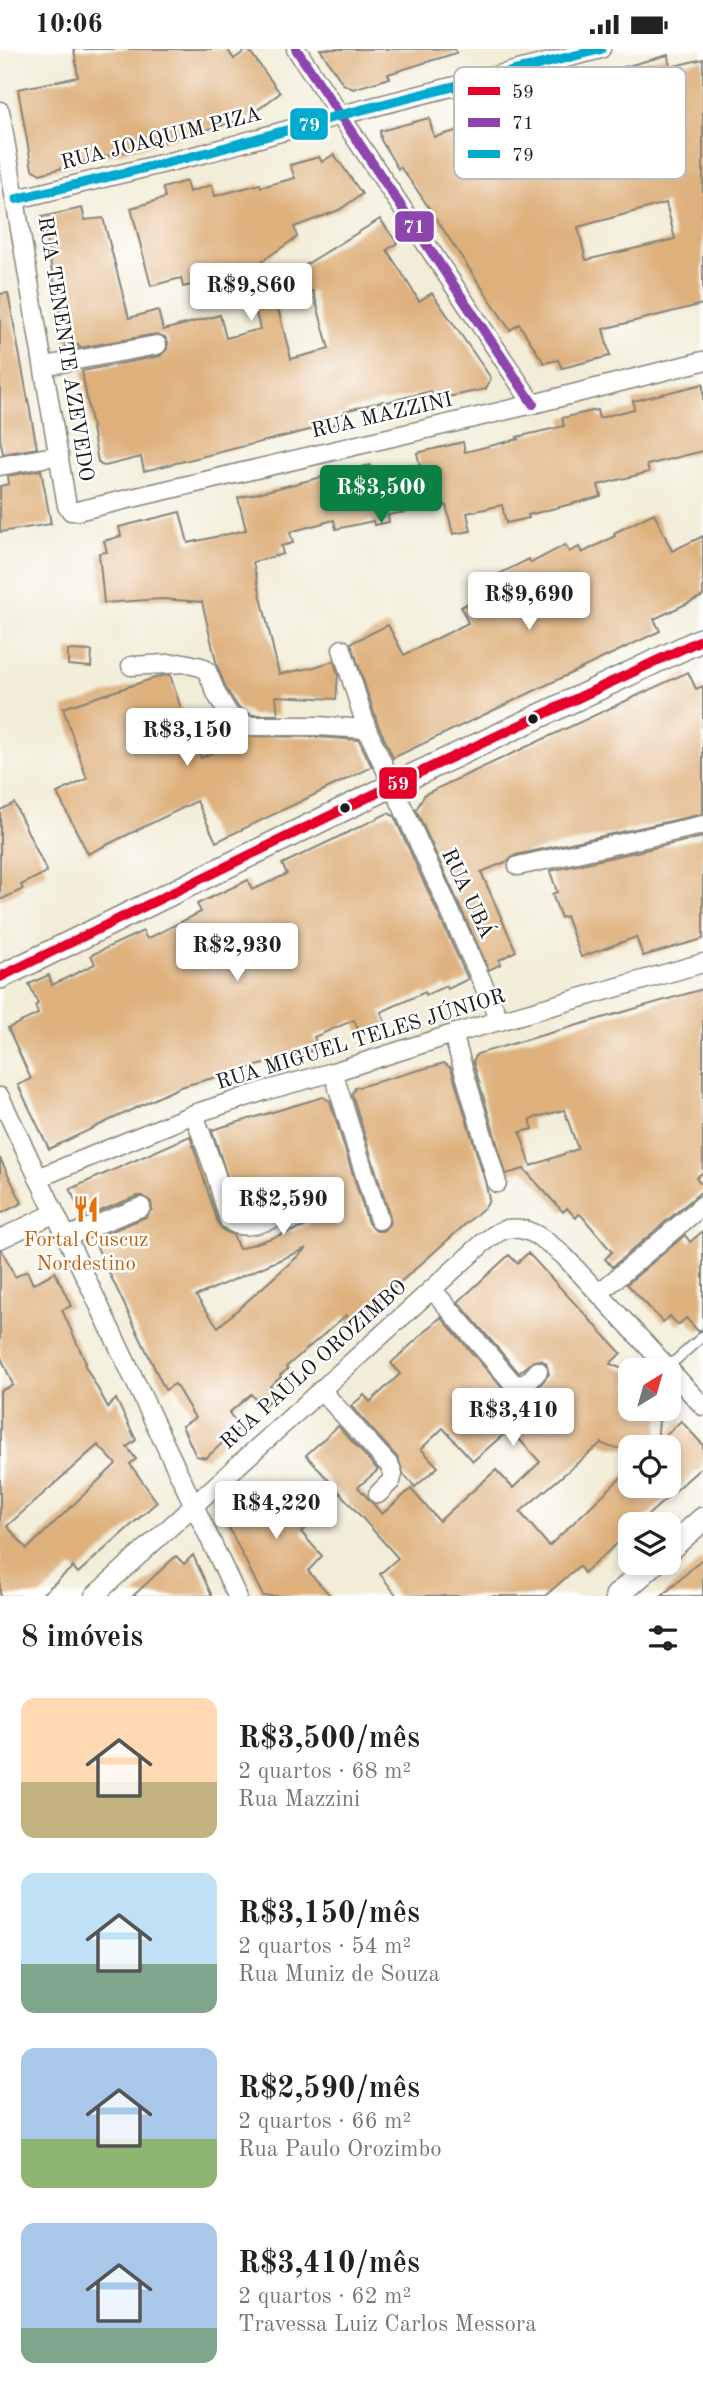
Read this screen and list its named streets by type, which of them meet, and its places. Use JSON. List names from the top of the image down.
{
  "streets": {
    "street": [
      "RUA JOAQUIM PIZA",
      "RUA TENENTE AZEVEDO",
      "RUA MAZZINI",
      "RUA UBÁ",
      "RUA MIGUEL TELES JÚNIOR",
      "RUA PAULO OROZIMBO"
    ]
  },
  "crossings": [
    ["RUA JOAQUIM PIZA", "RUA TENENTE AZEVEDO"],
    ["RUA TENENTE AZEVEDO", "RUA MAZZINI"],
    ["RUA UBÁ", "RUA MIGUEL TELES JÚNIOR"]
  ],
  "places": {
    "restaurant": ["Fortal Cuscuz Nordestino"]
  },
  "lines": ["transit line 71", "transit line 79", "transit line 59"],
  "legend": ["59", "71", "79"],
  "north": "top right",
  "page": {
    "status": "10:06",
    "price": [
      "R$9,860",
      "R$3,500",
      "R$9,690",
      "R$3,150",
      "R$2,930",
      "R$2,590",
      "R$3,410",
      "R$4,220"
    ],
    "heading": "8 imóveis",
    "list": [
      {
        "name": "R$3,500/mês",
        "note": "2 quartos · 68 m² · Rua Mazzini"
      },
      {
        "name": "R$3,150/mês",
        "note": "2 quartos · 54 m² · Rua Muniz de Souza"
      },
      {
        "name": "R$2,590/mês",
        "note": "2 quartos · 66 m² · Rua Paulo Orozimbo"
      },
      {
        "name": "R$3,410/mês",
        "note": "2 quartos · 62 m² · Travessa Luiz Carlos Messora"
      }
    ]
  }
}
